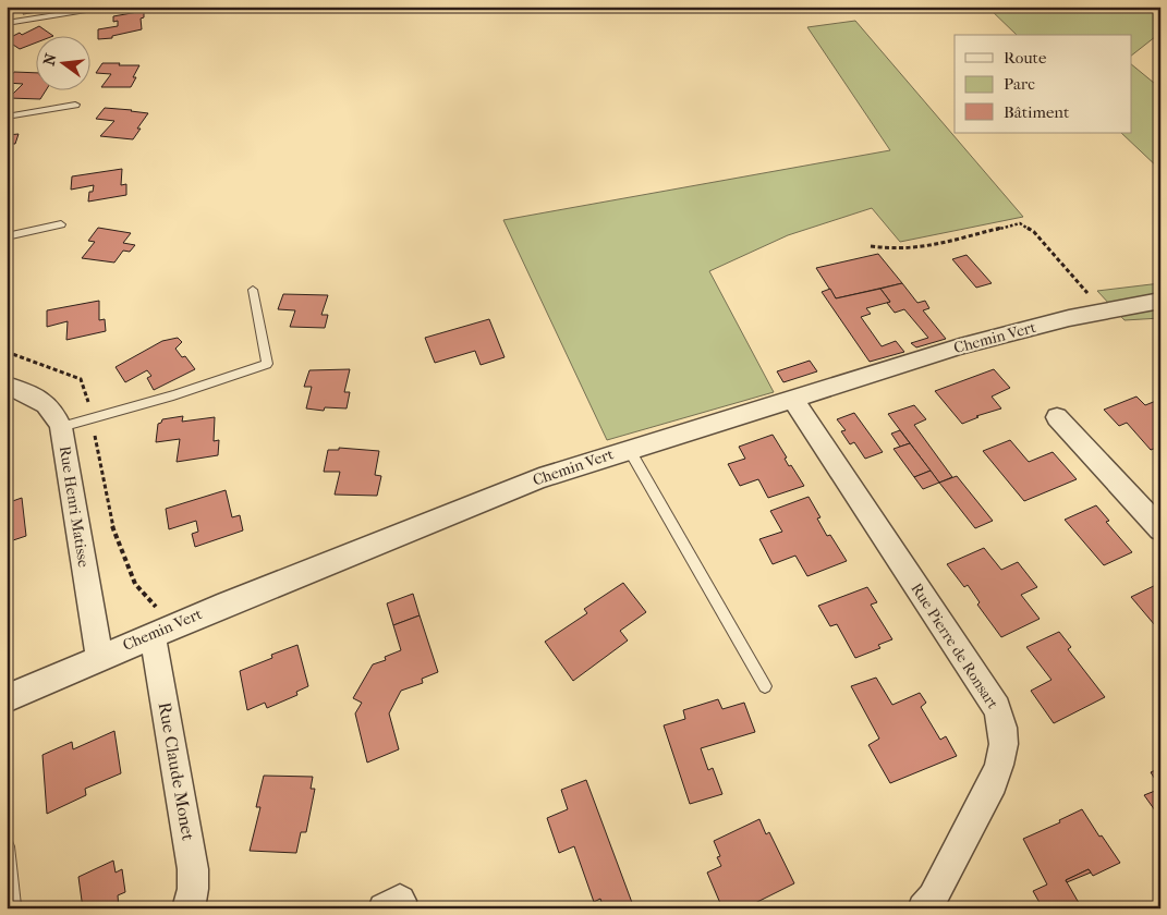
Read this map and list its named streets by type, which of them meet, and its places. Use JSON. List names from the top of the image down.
{
  "streets": {
    "street": [
      "Chemin Vert",
      "Rue Henri Matisse",
      "Rue Pierre de Ronsart",
      "Rue Claude Monet"
    ]
  },
  "crossings": [
    ["Chemin Vert", "Rue Henri Matisse"],
    ["Chemin Vert", "Rue Pierre de Ronsart"],
    ["Chemin Vert", "Rue Claude Monet"]
  ],
  "legend": ["Route", "Parc", "Bâtiment"],
  "north": "left"
}
